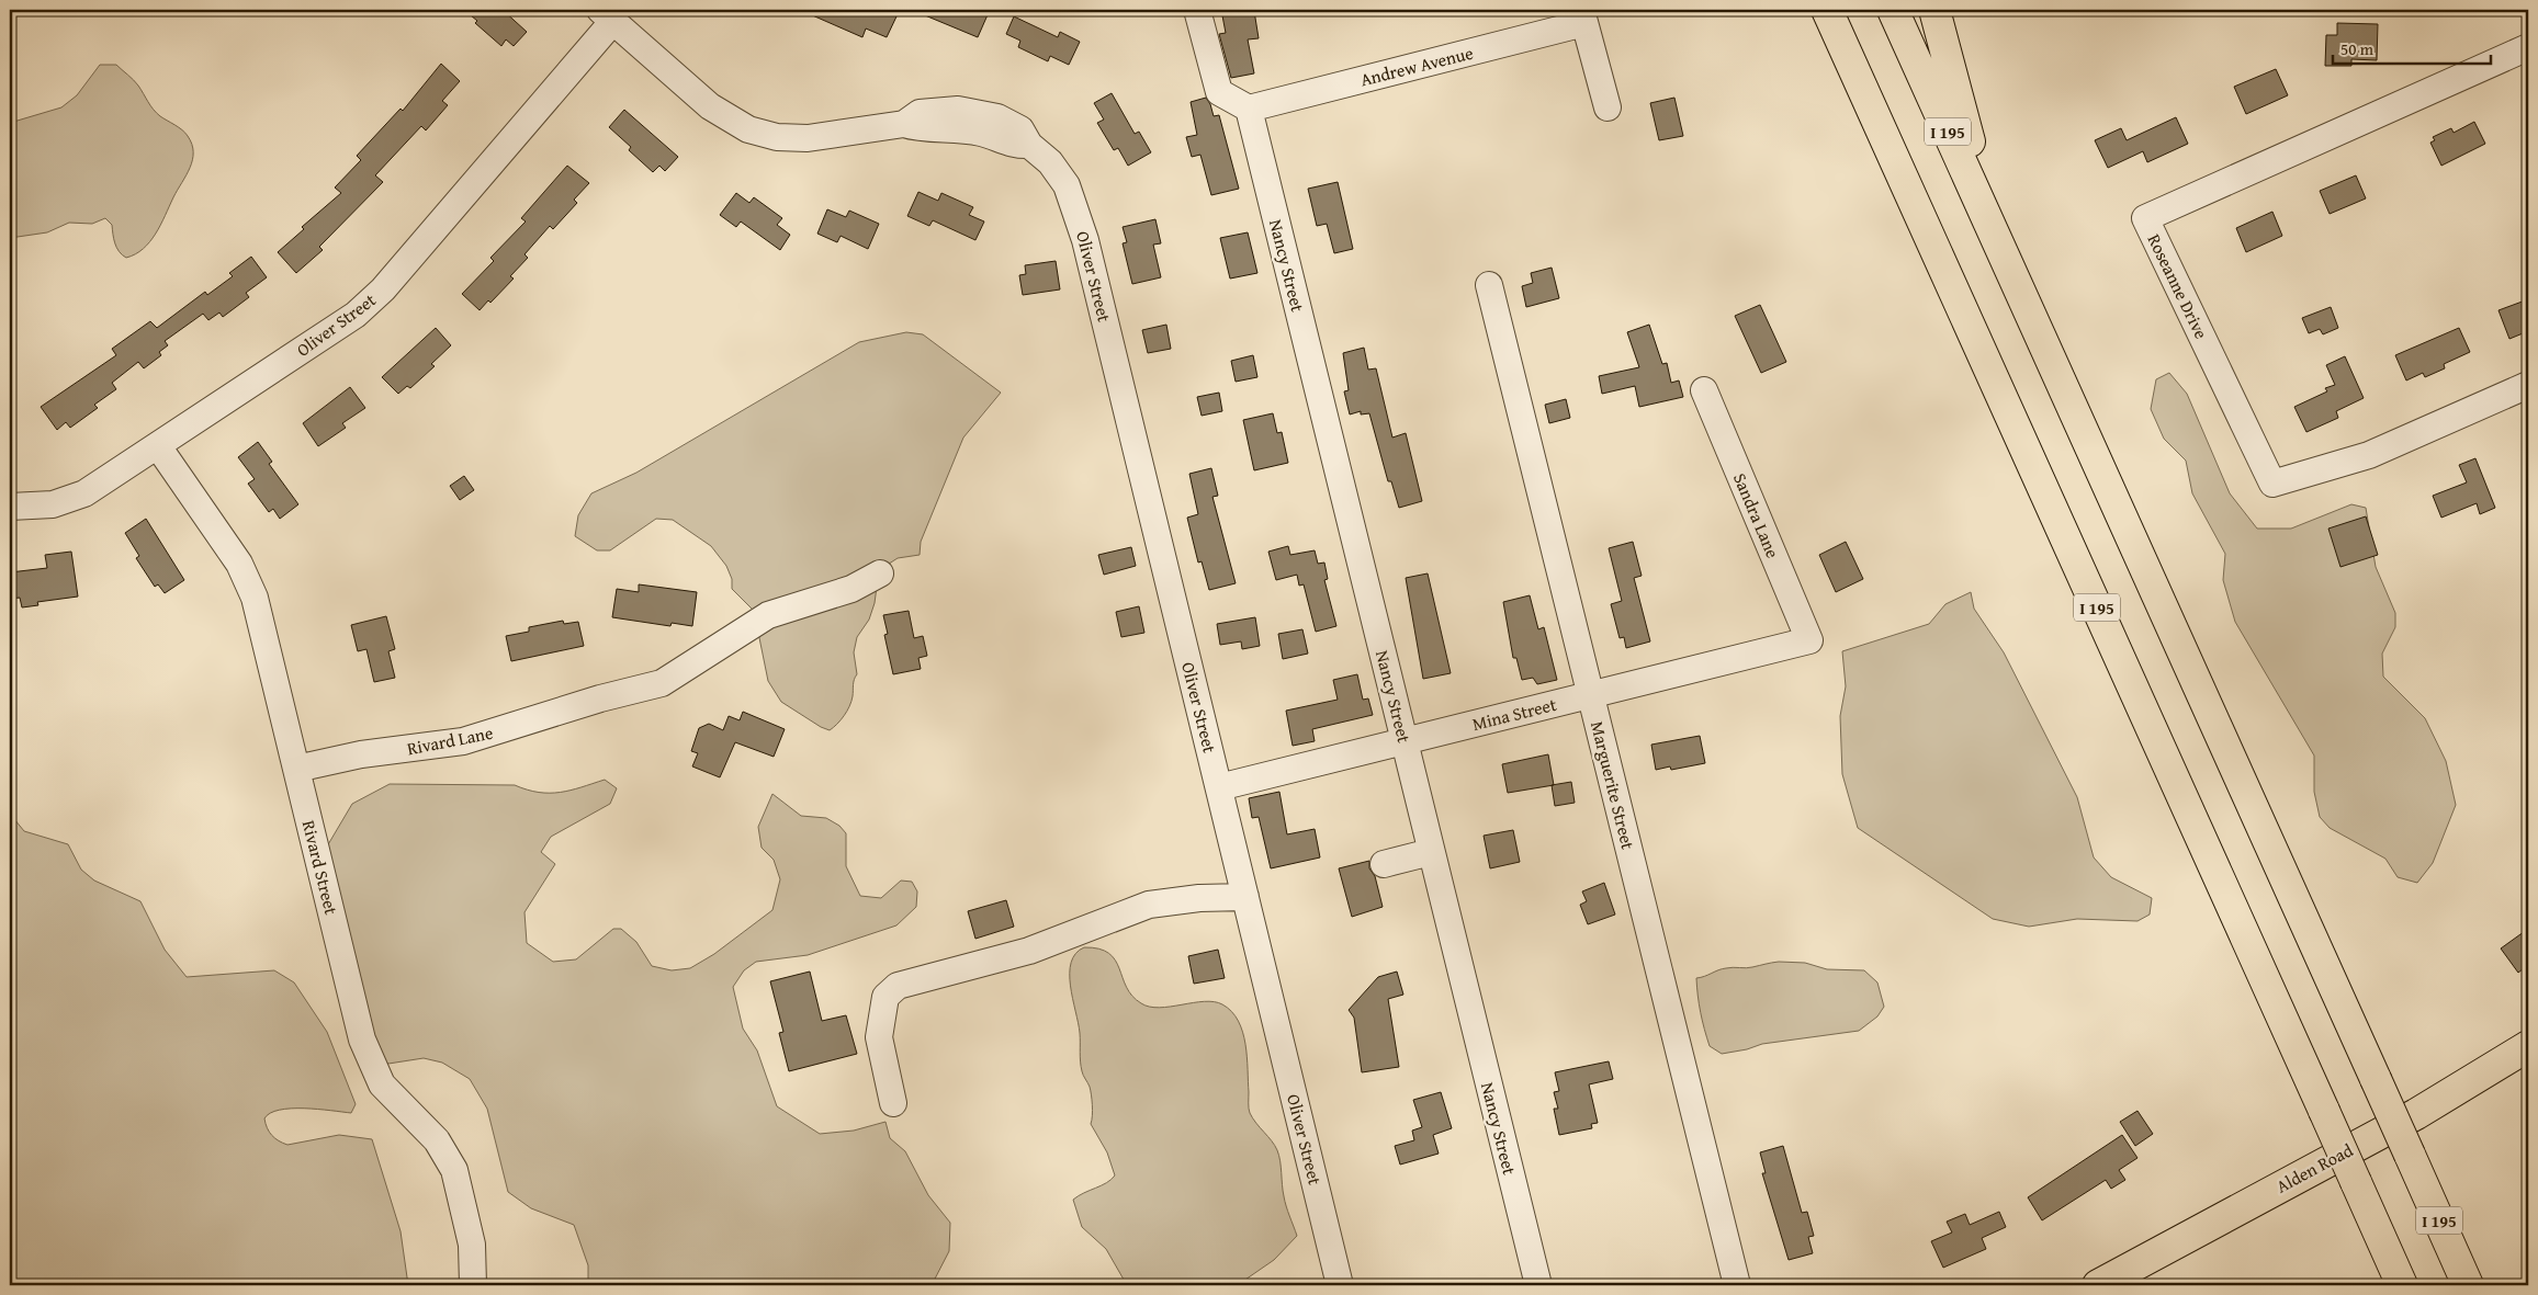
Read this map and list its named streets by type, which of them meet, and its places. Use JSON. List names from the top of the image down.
{
  "streets": {
    "main road": ["I 195", "Alden Road"],
    "street": [
      "Andrew Avenue",
      "Nancy Street",
      "Oliver Street",
      "Roseanne Drive",
      "Sandra Lane",
      "Mina Street",
      "Rivard Lane",
      "Marguerite Street",
      "Rivard Street"
    ]
  },
  "crossings": [
    ["Andrew Avenue", "Nancy Street"],
    ["Nancy Street", "Mina Street"],
    ["Oliver Street", "Mina Street"],
    ["Oliver Street", "Rivard Street"],
    ["Sandra Lane", "Mina Street"],
    ["Mina Street", "Marguerite Street"],
    ["Rivard Lane", "Rivard Street"]
  ],
  "scale_bar": "50 m"
}
